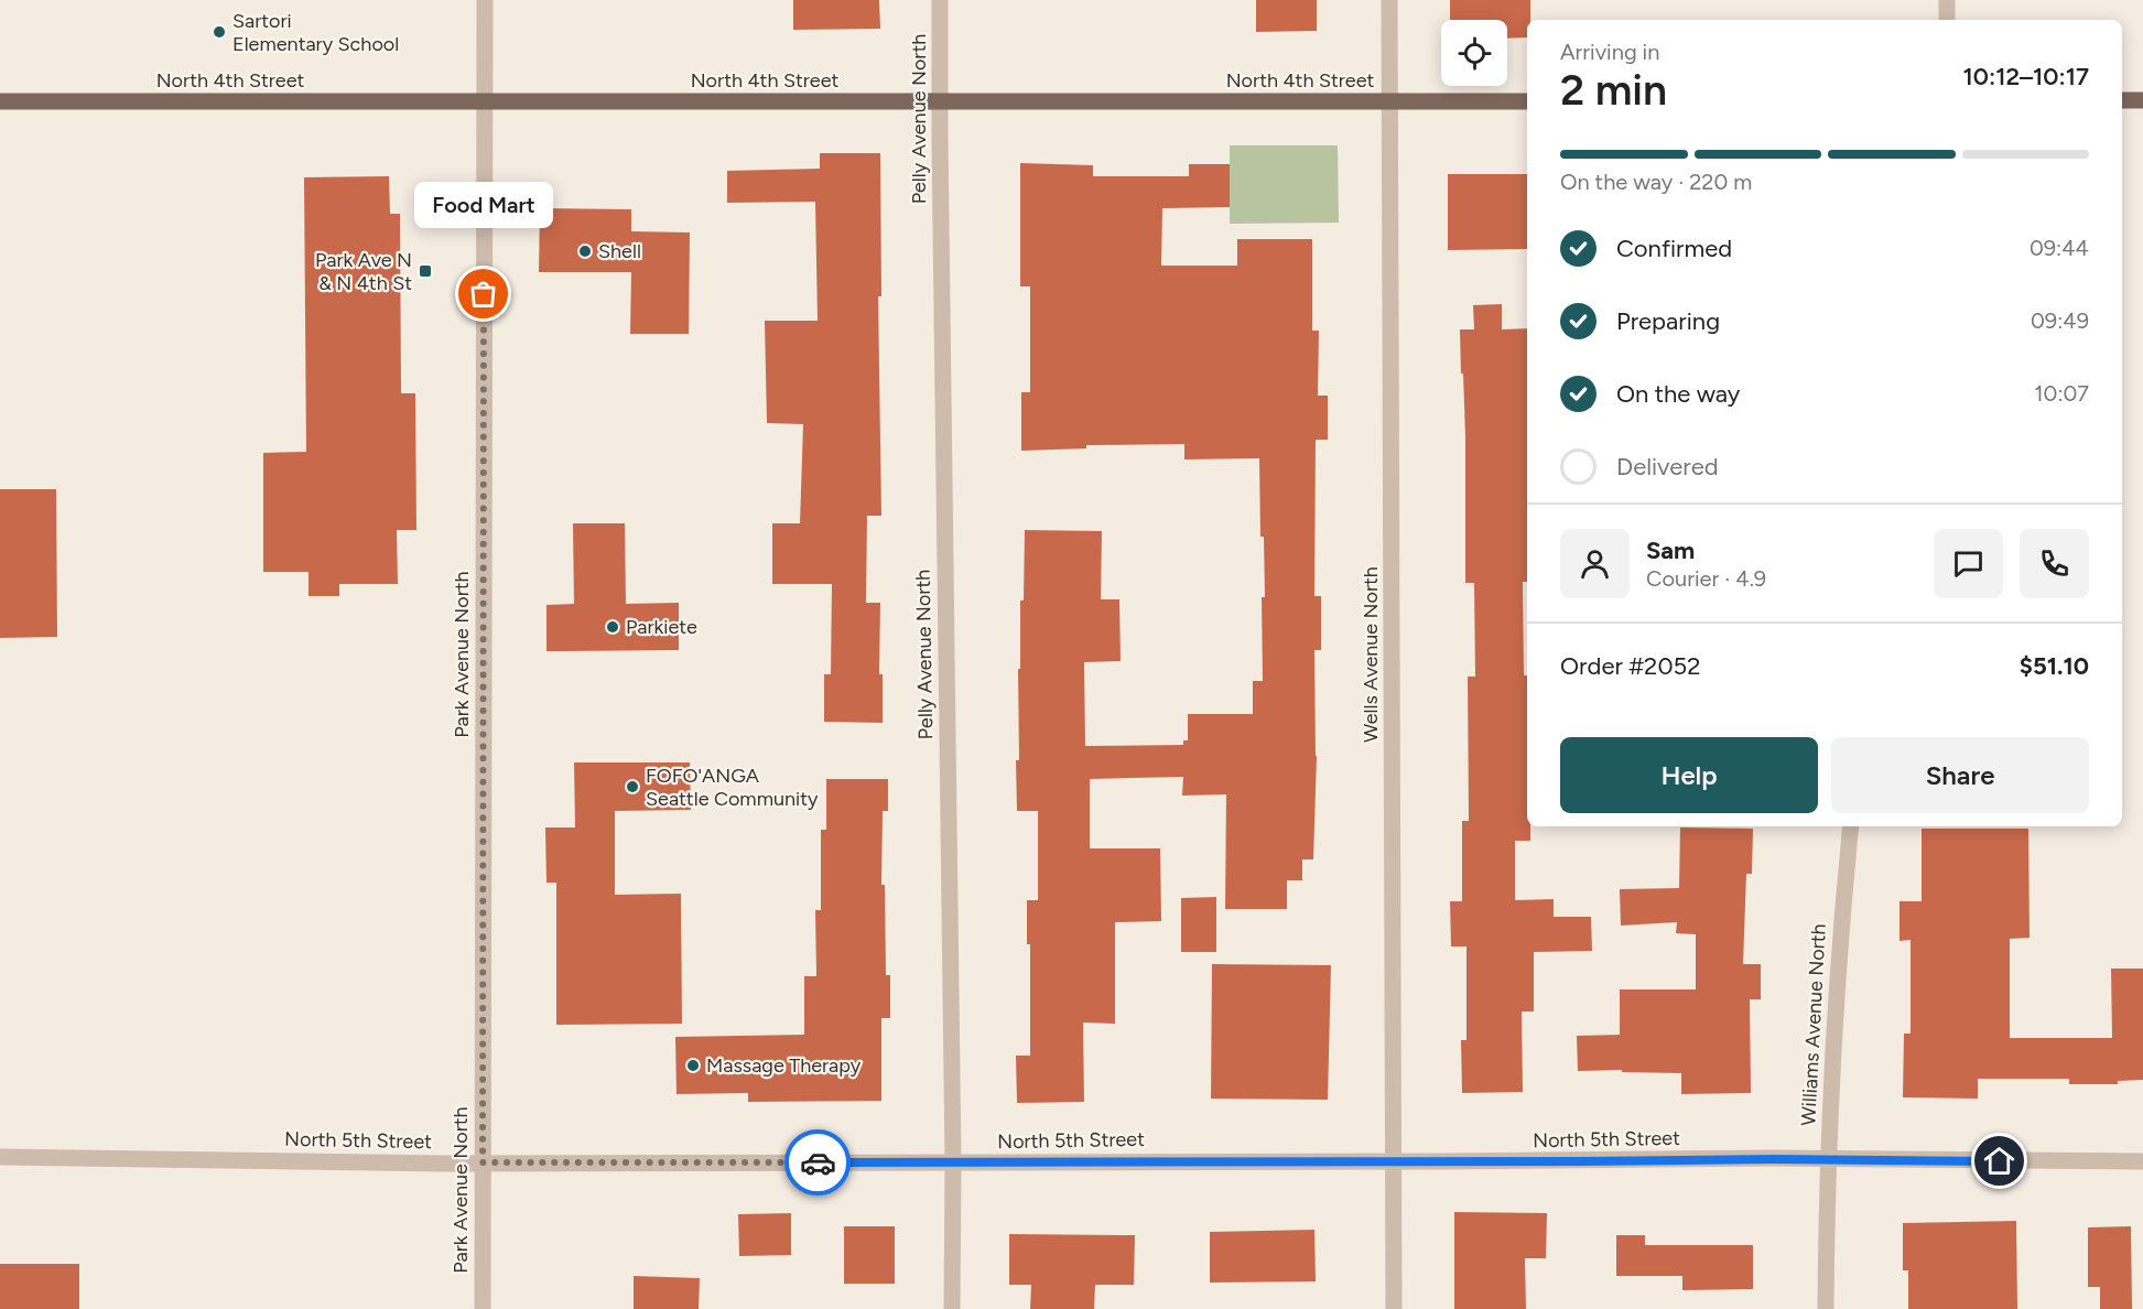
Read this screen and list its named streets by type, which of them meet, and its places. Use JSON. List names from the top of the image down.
{
  "streets": {
    "main road": ["North 4th Street"],
    "street": [
      "Pelly Avenue North",
      "Park Avenue North",
      "Wells Avenue North",
      "Williams Avenue North",
      "North 5th Street"
    ]
  },
  "crossings": [
    ["North 4th Street", "Pelly Avenue North"],
    ["North 4th Street", "Park Avenue North"],
    ["North 4th Street", "Wells Avenue North"],
    ["Pelly Avenue North", "North 5th Street"],
    ["Park Avenue North", "North 5th Street"],
    ["Wells Avenue North", "North 5th Street"],
    ["Williams Avenue North", "North 5th Street"]
  ],
  "places": {
    "other": [
      "Sartori Elementary School",
      "Shell",
      "Food Mart",
      "Parkiete",
      "FOFO'ANGA Seattle Community",
      "Massage Therapy"
    ],
    "transit": ["Park Ave N & N 4th St"]
  },
  "page": {
    "heading": ["2 min", "Arriving in", "10:12–10:17"],
    "panel": [
      "Sam",
      "Courier · 4.9",
      "Order #2052",
      "$51.10"
    ],
    "bar": "On the way · 220 m",
    "bubble": "Food Mart",
    "list": [
      ["Confirmed", "09:44"],
      ["Preparing", "09:49"],
      ["On the way", "10:07"],
      "Delivered"
    ],
    "buttons": ["Help", "Share"]
  }
}
